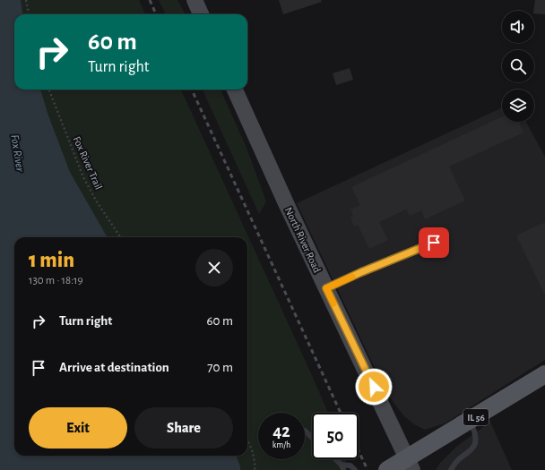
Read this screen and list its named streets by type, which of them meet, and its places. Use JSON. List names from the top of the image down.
{
  "streets": {
    "main road": ["North River Road", "IL 56"],
    "path": ["Fox River Trail"]
  },
  "crossings": [
    ["North River Road", "IL 56"]
  ],
  "water": ["Fox River"],
  "page": {
    "turn": ["60 m", "Turn right"],
    "heading": ["1 min", "130 m · 18:19"],
    "list": [
      {
        "name": "Turn right",
        "value": "60 m"
      },
      {
        "name": "Arrive at destination",
        "value": "70 m"
      }
    ],
    "buttons": ["Exit", "Share"],
    "speed": "42 km/h",
    "limit": "50"
  }
}
